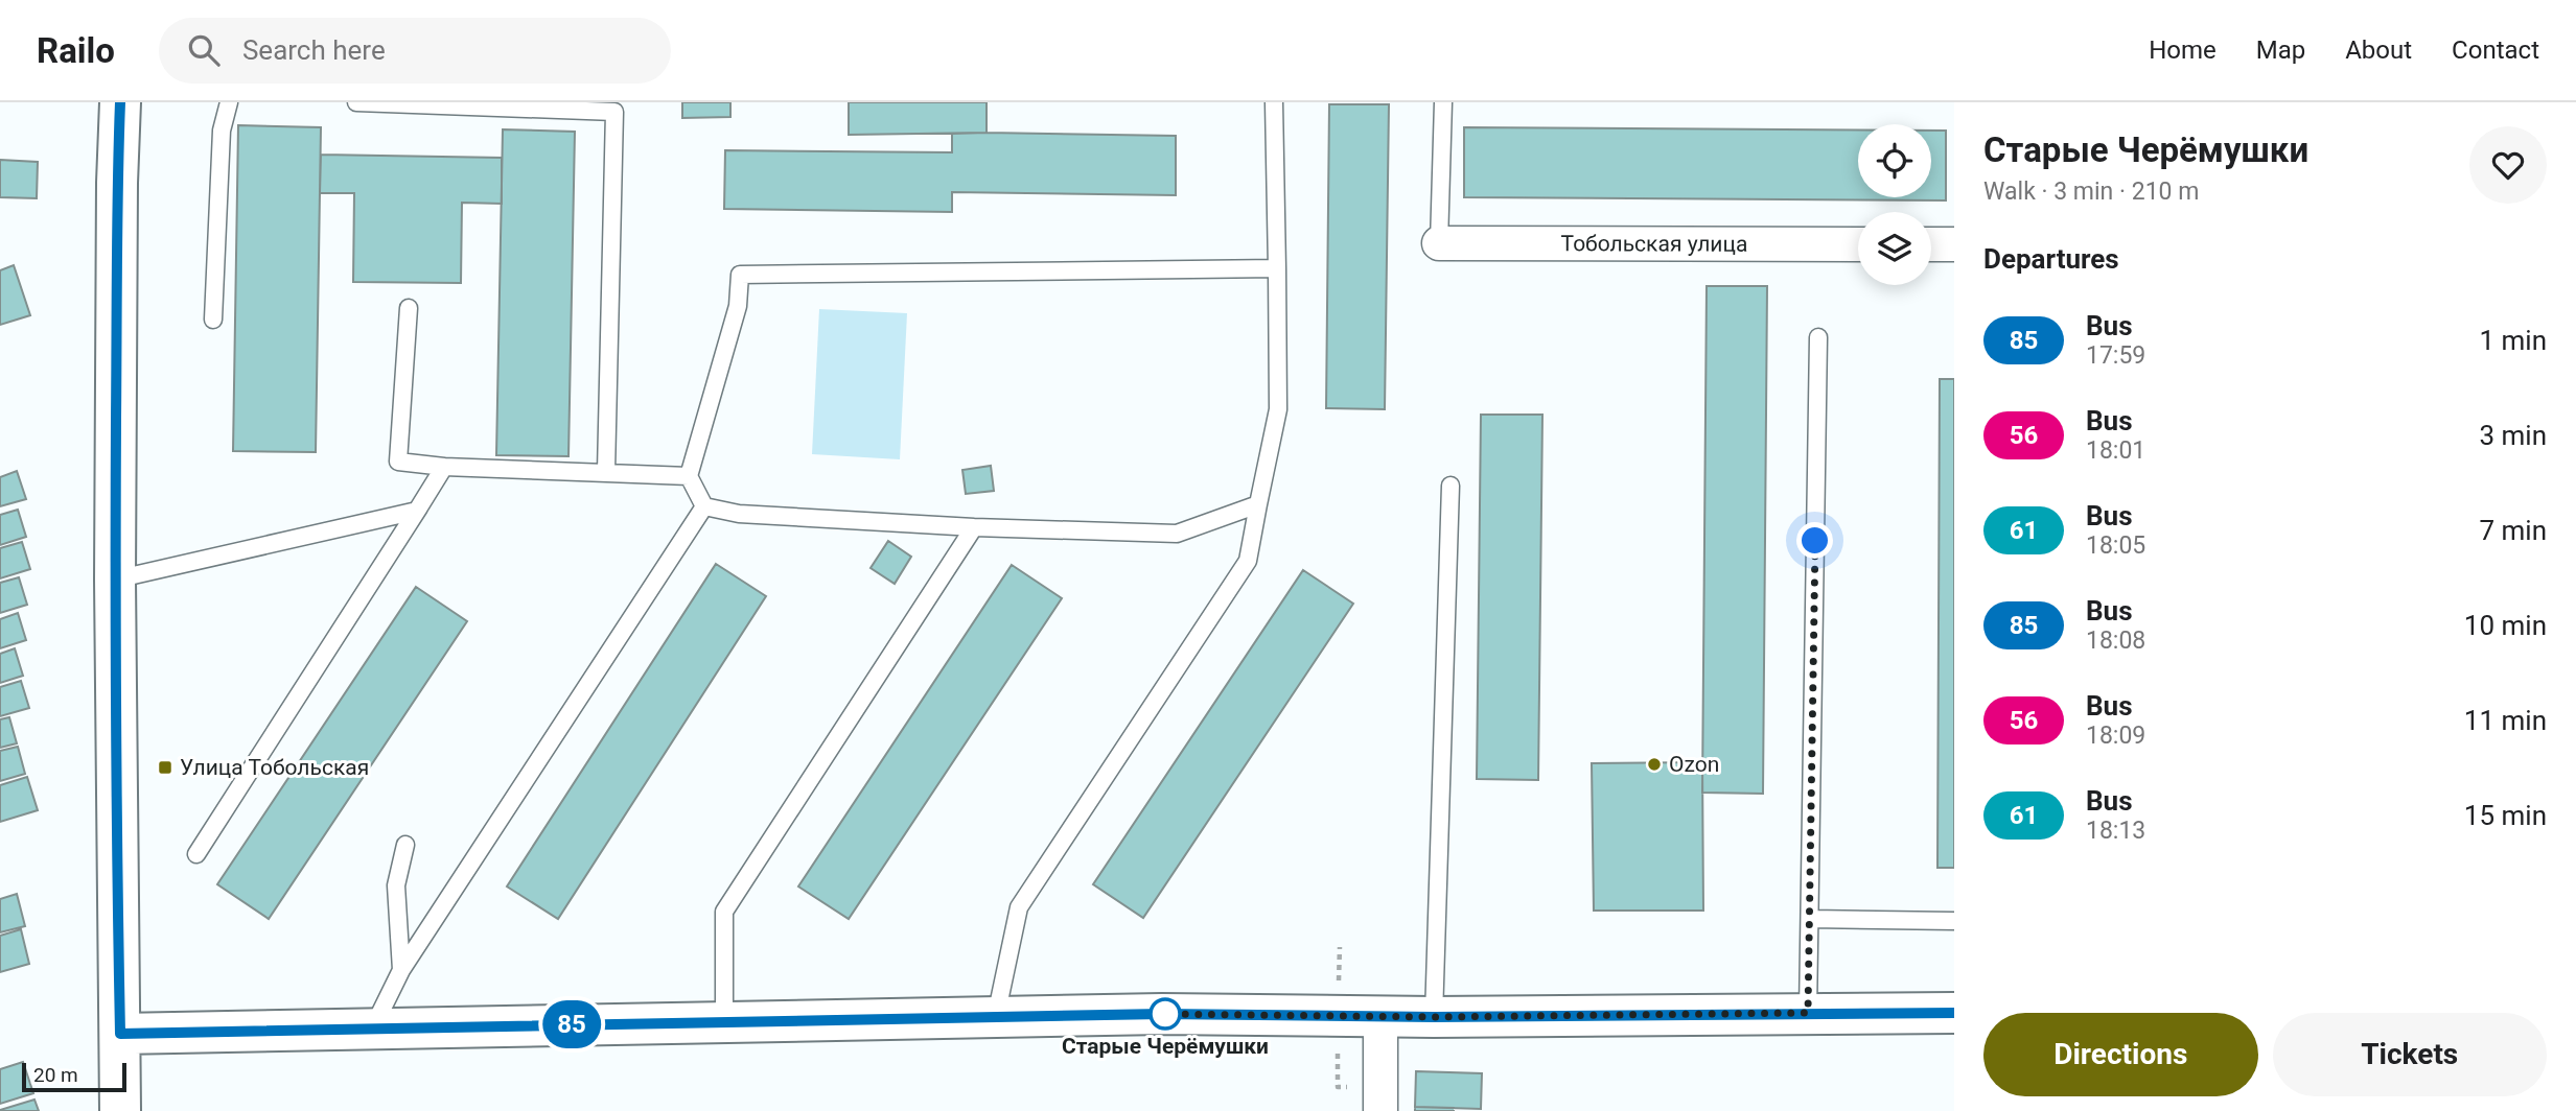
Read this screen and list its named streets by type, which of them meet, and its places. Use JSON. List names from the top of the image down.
{
  "streets": {
    "street": ["Тобольская улица"]
  },
  "places": {
    "other": ["Ozon", "Старые Черёмушки"],
    "transit": ["Улица Тобольская"]
  },
  "lines": ["bus line 85"],
  "scale_bar": "20 m",
  "page": {
    "header": "Railo",
    "search": "Search here",
    "nav": [
      "Home",
      "Map",
      "About",
      "Contact"
    ],
    "on_map": "85",
    "heading": [
      ["Старые Черёмушки", "Walk · 3 min · 210 m"],
      "Departures"
    ],
    "list": [
      {
        "mark": "85",
        "name": "Bus",
        "note": "17:59",
        "value": "1 min"
      },
      {
        "mark": "56",
        "name": "Bus",
        "note": "18:01",
        "value": "3 min"
      },
      {
        "mark": "61",
        "name": "Bus",
        "note": "18:05",
        "value": "7 min"
      },
      {
        "mark": "85",
        "name": "Bus",
        "note": "18:08",
        "value": "10 min"
      },
      {
        "mark": "56",
        "name": "Bus",
        "note": "18:09",
        "value": "11 min"
      },
      {
        "mark": "61",
        "name": "Bus",
        "note": "18:13",
        "value": "15 min"
      }
    ],
    "buttons": ["Directions", "Tickets"],
    "scale": "20 m"
  }
}
